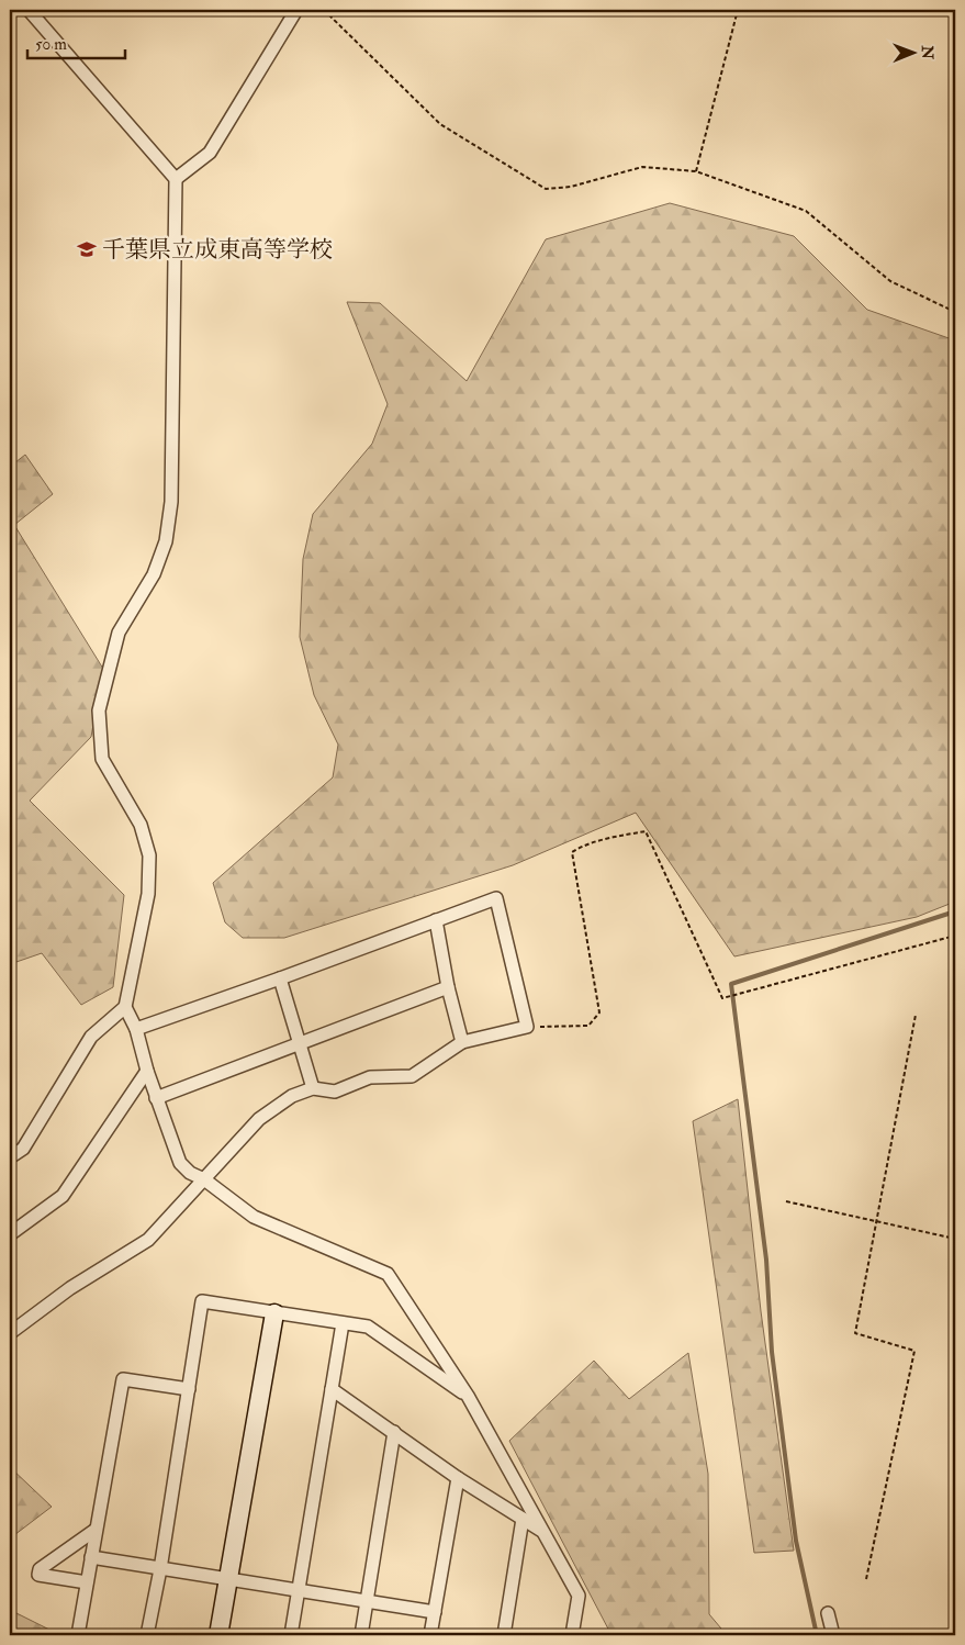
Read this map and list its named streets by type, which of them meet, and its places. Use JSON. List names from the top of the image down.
{
  "places": {
    "school or university": ["千葉県立成東高等学校"]
  },
  "scale_bar": "50 m",
  "north": "right"
}
